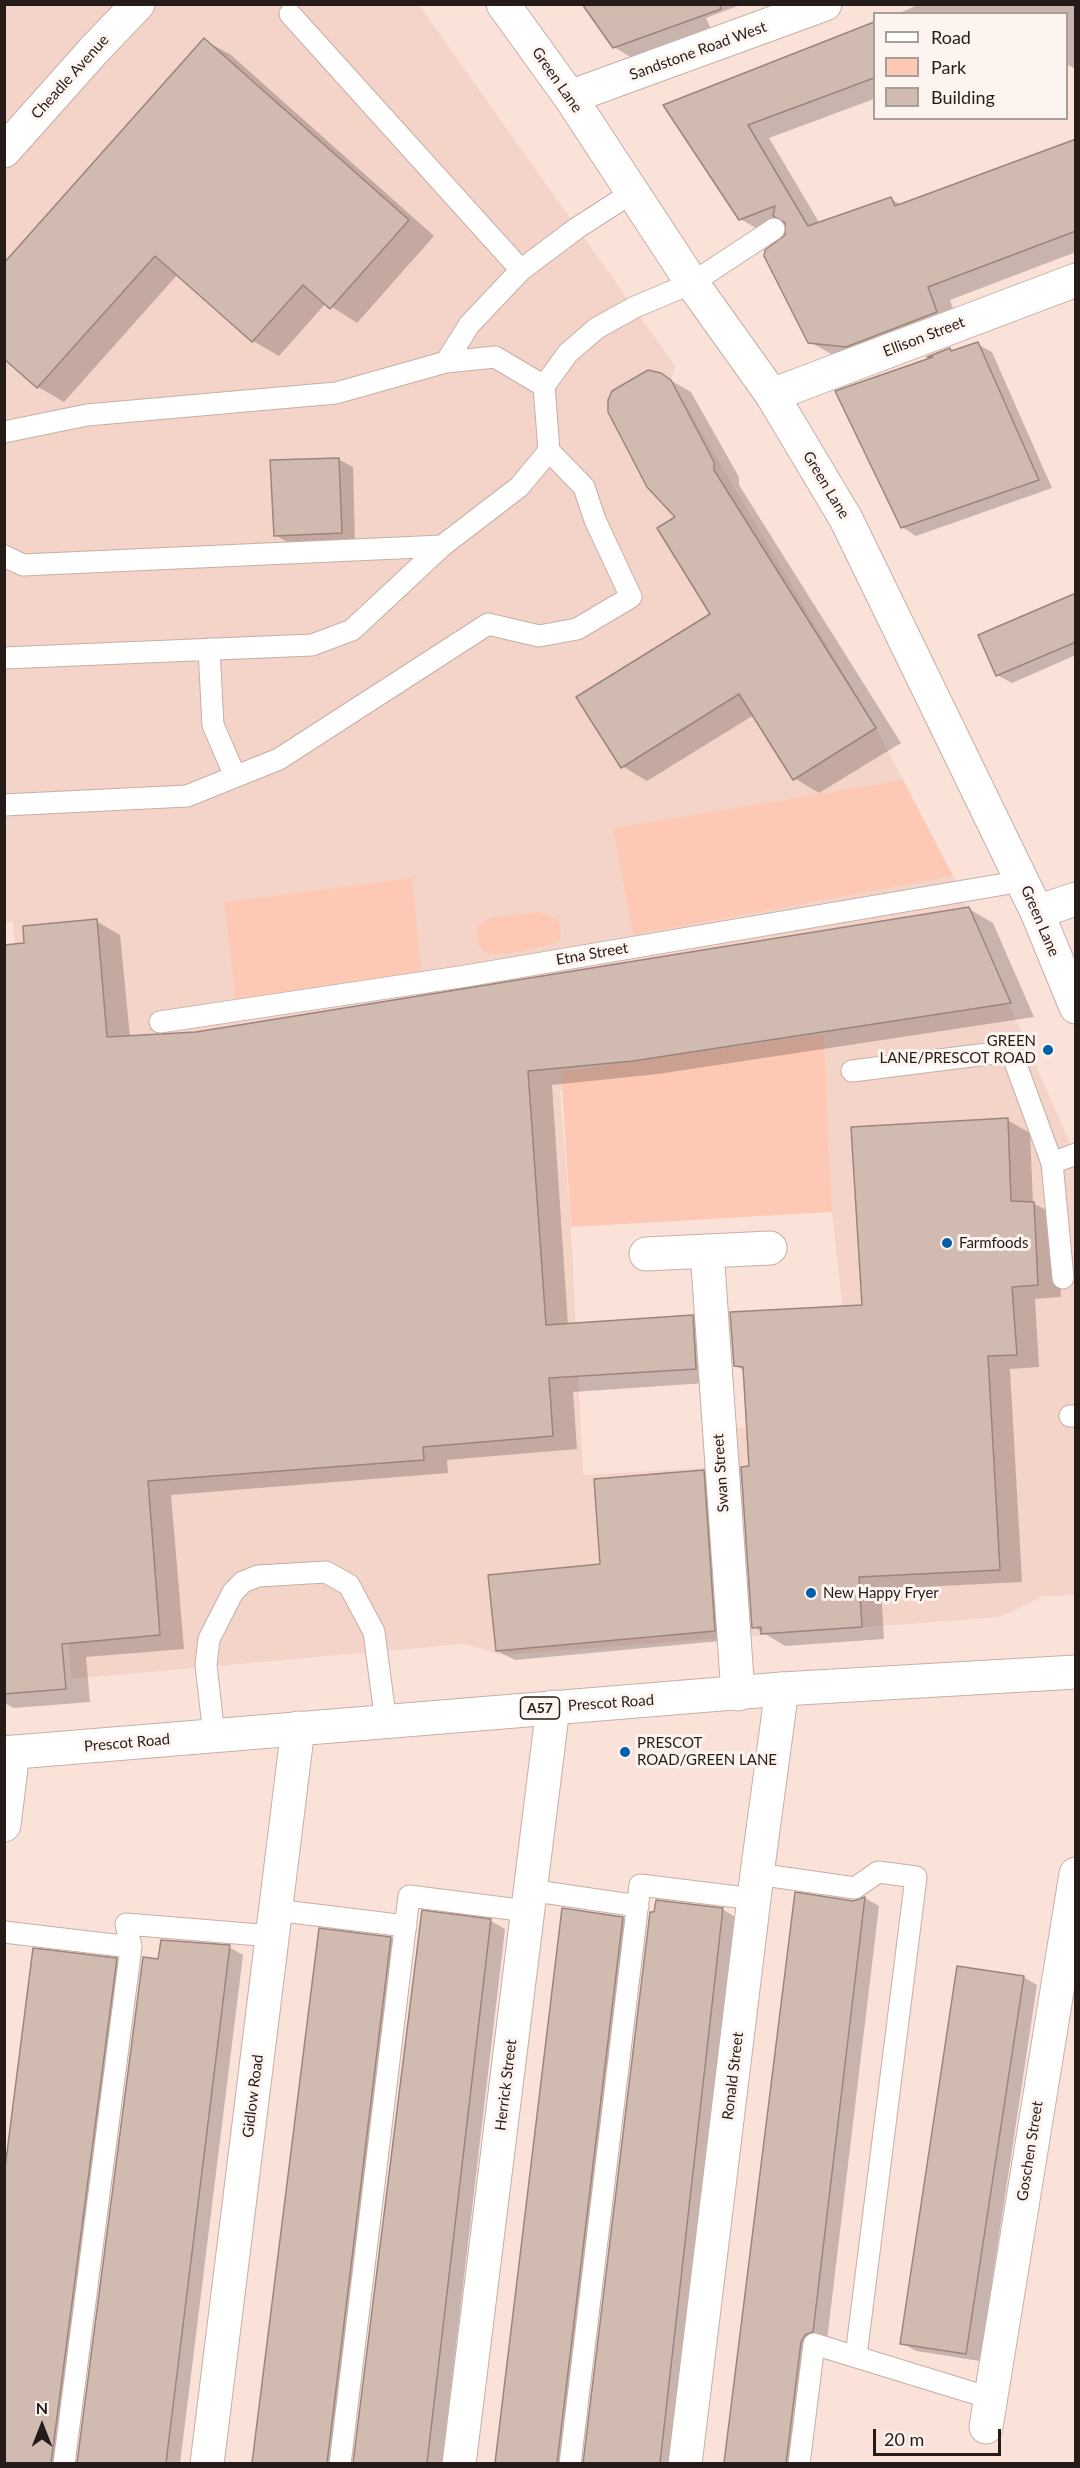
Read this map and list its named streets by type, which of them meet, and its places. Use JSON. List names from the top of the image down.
{
  "streets": {
    "street": [
      "Sandstone Road West",
      "Cheadle Avenue",
      "Green Lane",
      "Ellison Street",
      "Swan Street",
      "Prescot Road",
      "A57",
      "Ronald Street",
      "Herrick Street",
      "Gidlow Road",
      "Goschen Street"
    ],
    "lane": ["Etna Street"]
  },
  "crossings": [
    ["Sandstone Road West", "Green Lane"],
    ["Green Lane", "Ellison Street"],
    ["Green Lane", "Etna Street"],
    ["Swan Street", "Prescot Road"],
    ["Prescot Road", "Ronald Street"],
    ["Prescot Road", "Herrick Street"],
    ["Prescot Road", "Gidlow Road"]
  ],
  "places": [
    "GREEN LANE/PRESCOT ROAD",
    "Farmfoods",
    "New Happy Fryer",
    "PRESCOT ROAD/GREEN LANE"
  ],
  "legend": ["Road", "Park", "Building"],
  "scale_bar": "20 m",
  "north": "top"
}
